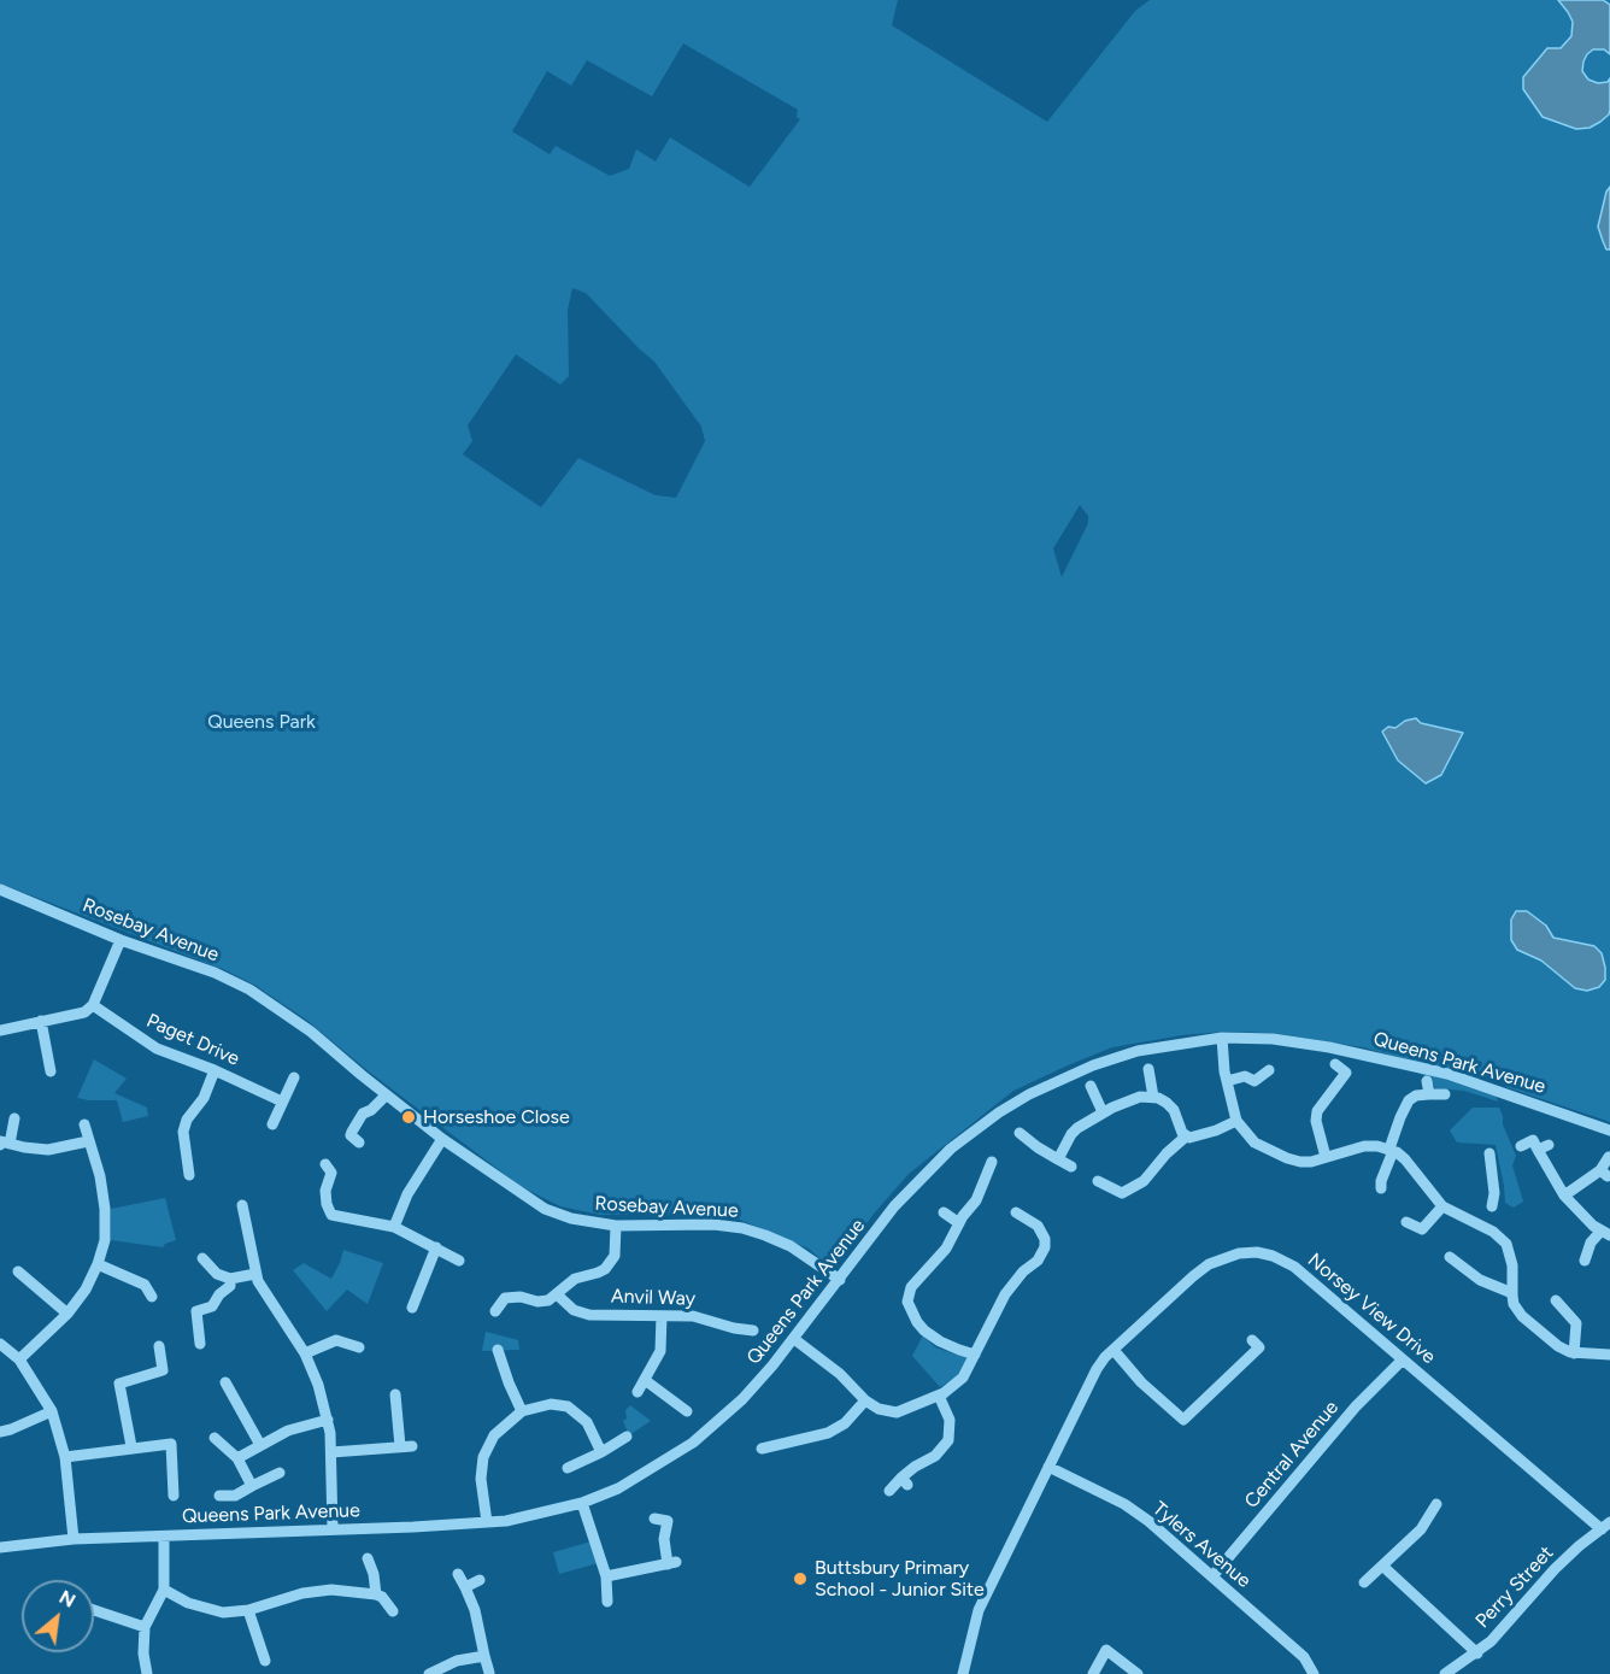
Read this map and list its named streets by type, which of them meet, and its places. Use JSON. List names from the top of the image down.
{
  "streets": {
    "street": [
      "Rosebay Avenue",
      "Paget Drive",
      "Queens Park Avenue",
      "Anvil Way",
      "Norsey View Drive",
      "Central Avenue",
      "Tylers Avenue",
      "Perry Street"
    ]
  },
  "crossings": [
    ["Rosebay Avenue", "Queens Park Avenue"],
    ["Norsey View Drive", "Central Avenue"],
    ["Norsey View Drive", "Tylers Avenue"],
    ["Norsey View Drive", "Perry Street"],
    ["Central Avenue", "Tylers Avenue"]
  ],
  "parks": ["Queens Park"],
  "places": ["Horseshoe Close", "Buttsbury Primary School - Junior Site"],
  "north": "top right"
}
